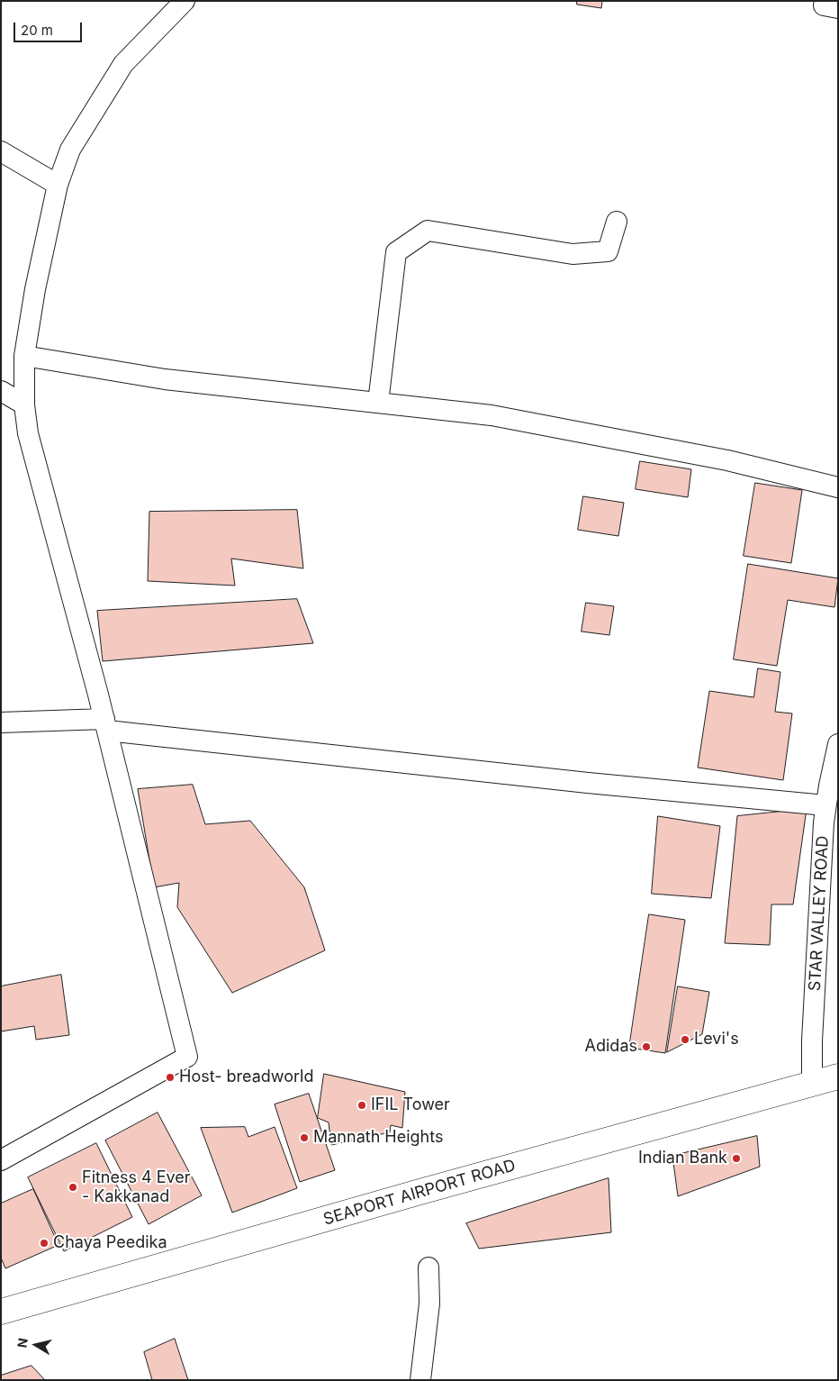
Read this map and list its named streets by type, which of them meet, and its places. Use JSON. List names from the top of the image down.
{
  "streets": {
    "main road": ["SEAPORT AIRPORT ROAD"],
    "street": ["STAR VALLEY ROAD"]
  },
  "crossings": [
    ["STAR VALLEY ROAD", "SEAPORT AIRPORT ROAD"]
  ],
  "places": [
    "Levi's",
    "Adidas",
    "Host- breadworld",
    "IFIL Tower",
    "Mannath Heights",
    "Indian Bank",
    "Fitness 4 Ever - Kakkanad",
    "Chaya Peedika"
  ],
  "scale_bar": "20 m",
  "north": "left"
}
